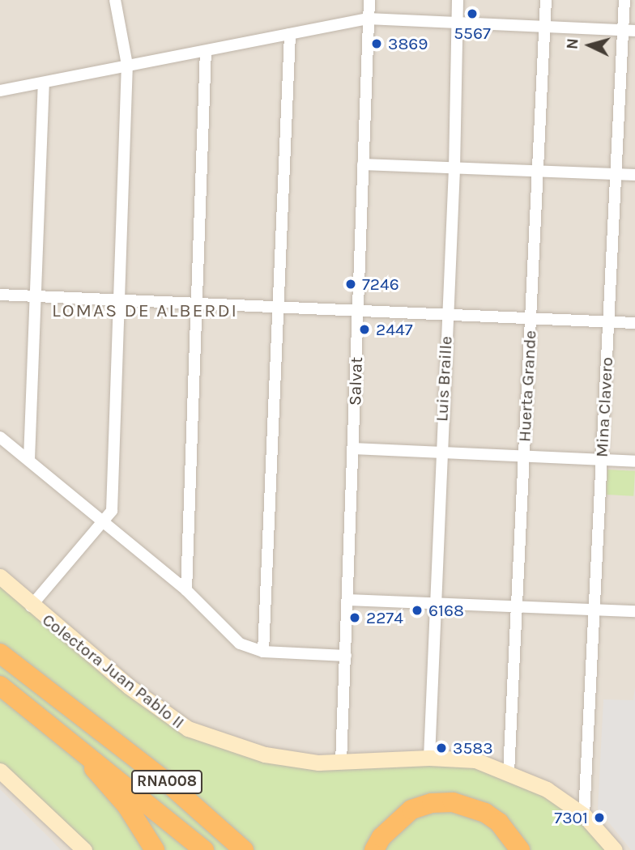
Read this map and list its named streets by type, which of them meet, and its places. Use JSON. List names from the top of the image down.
{
  "streets": {
    "highway": ["RNA008"],
    "main road": ["Colectora Juan Pablo II"],
    "street": [
      "Luis Braille",
      "Salvat",
      "Huerta Grande",
      "Mina Clavero"
    ]
  },
  "crossings": [
    ["Luis Braille", "Colectora Juan Pablo II"],
    ["Salvat", "Colectora Juan Pablo II"],
    ["Huerta Grande", "Colectora Juan Pablo II"],
    ["Mina Clavero", "Colectora Juan Pablo II"]
  ],
  "districts": ["LOMAS DE ALBERDI"],
  "places": [
    "5567",
    "3869",
    "7246",
    "2447",
    "6168",
    "2274",
    "3583",
    "7301"
  ],
  "north": "left"
}
